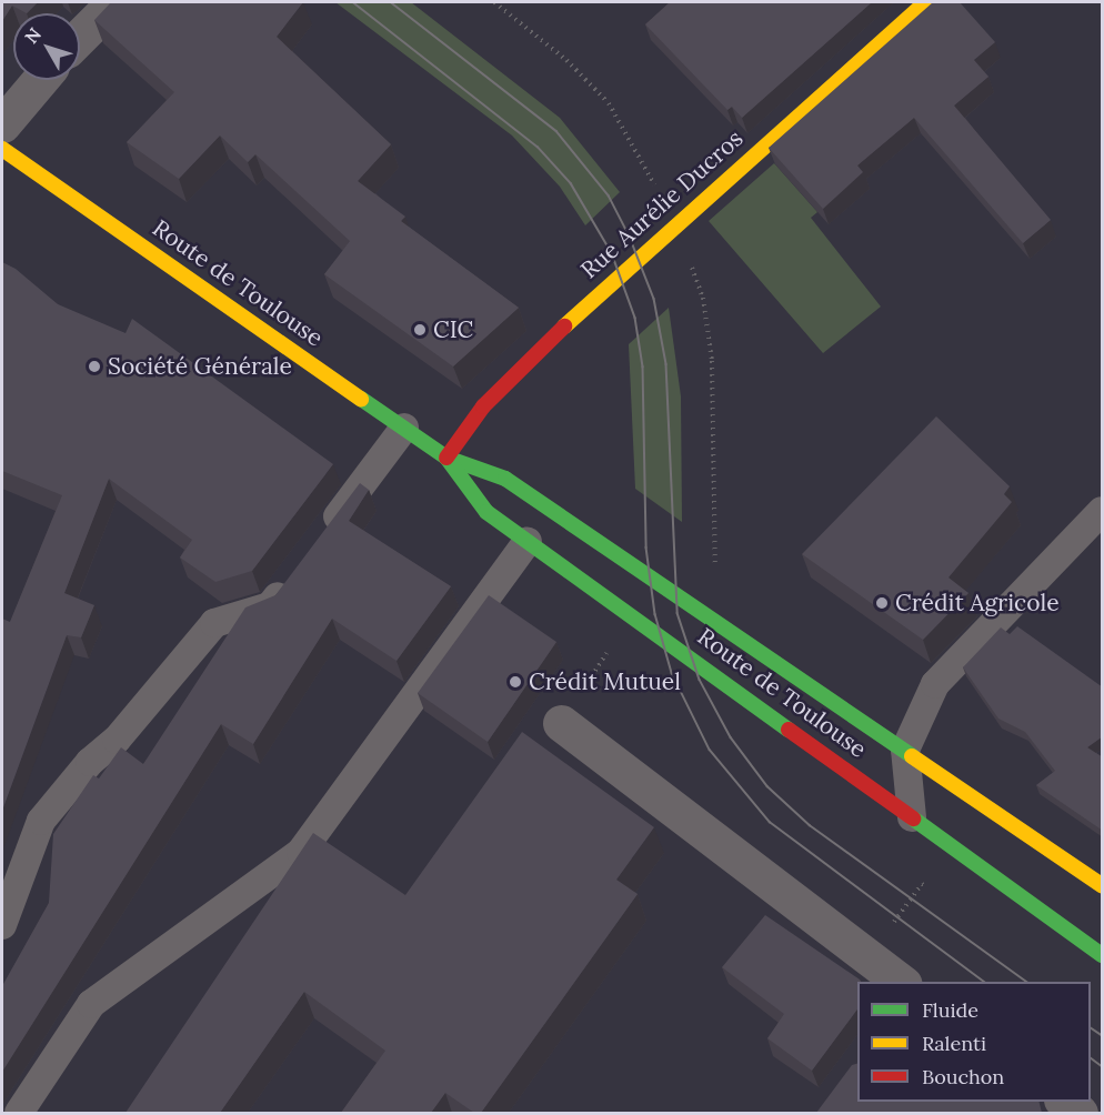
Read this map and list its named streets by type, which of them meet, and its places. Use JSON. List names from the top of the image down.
{
  "streets": {
    "main road": ["Rue Aurélie Ducros", "Route de Toulouse"]
  },
  "crossings": [
    ["Rue Aurélie Ducros", "Route de Toulouse"]
  ],
  "places": [
    "CIC",
    "Société Générale",
    "Crédit Agricole",
    "Crédit Mutuel"
  ],
  "legend": ["Fluide", "Ralenti", "Bouchon"],
  "north": "top left"
}
